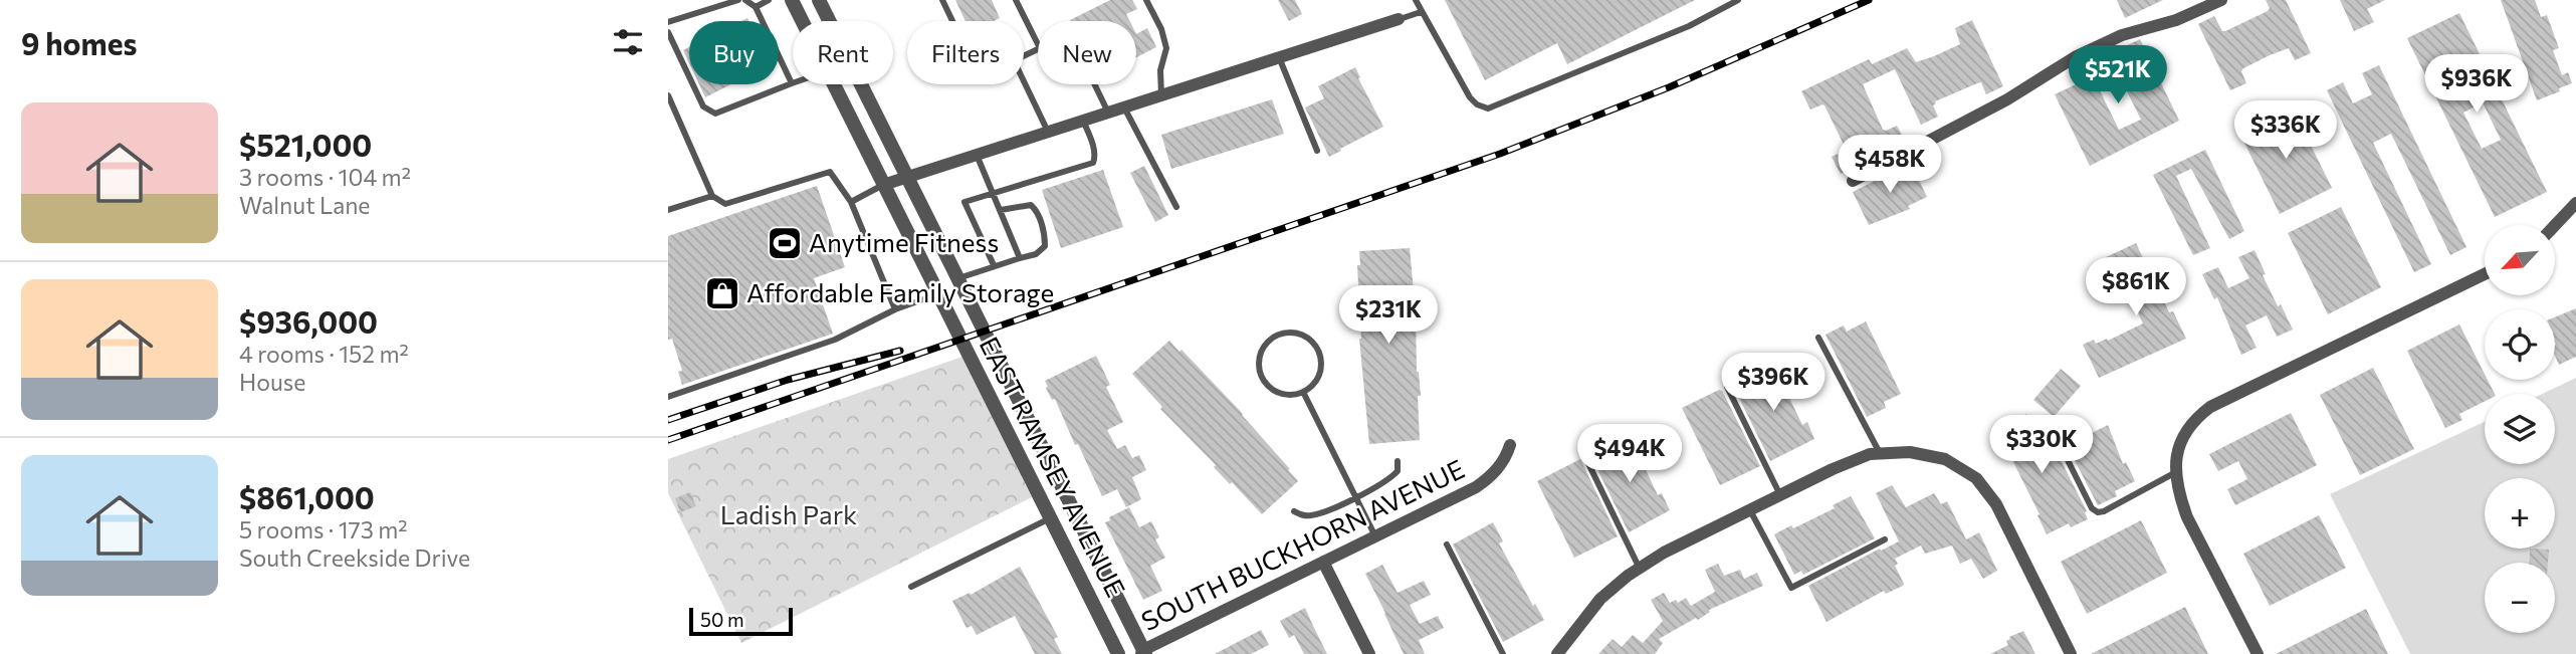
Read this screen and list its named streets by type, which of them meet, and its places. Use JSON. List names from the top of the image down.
{
  "streets": {
    "street": ["EAST RAMSEY AVENUE", "SOUTH BUCKHORN AVENUE"]
  },
  "crossings": [
    ["EAST RAMSEY AVENUE", "SOUTH BUCKHORN AVENUE"]
  ],
  "parks": ["Ladish Park"],
  "places": {
    "sports": ["Anytime Fitness"],
    "shop": ["Affordable Family Storage"]
  },
  "scale_bar": "50 m",
  "north": "bottom left",
  "page": {
    "heading": "9 homes",
    "chip": [
      "Buy",
      "Rent",
      "Filters",
      "New"
    ],
    "price": [
      "$521K",
      "$936K",
      "$336K",
      "$458K",
      "$861K",
      "$231K",
      "$396K",
      "$330K",
      "$494K"
    ],
    "list": [
      {
        "name": "$521,000",
        "note": "3 rooms · 104 m² · Walnut Lane"
      },
      {
        "name": "$936,000",
        "note": "4 rooms · 152 m² · House"
      },
      {
        "name": "$861,000",
        "note": "5 rooms · 173 m² · South Creekside Drive"
      }
    ],
    "map_buttons": ["+", "−"],
    "scale": "50 m"
  }
}
